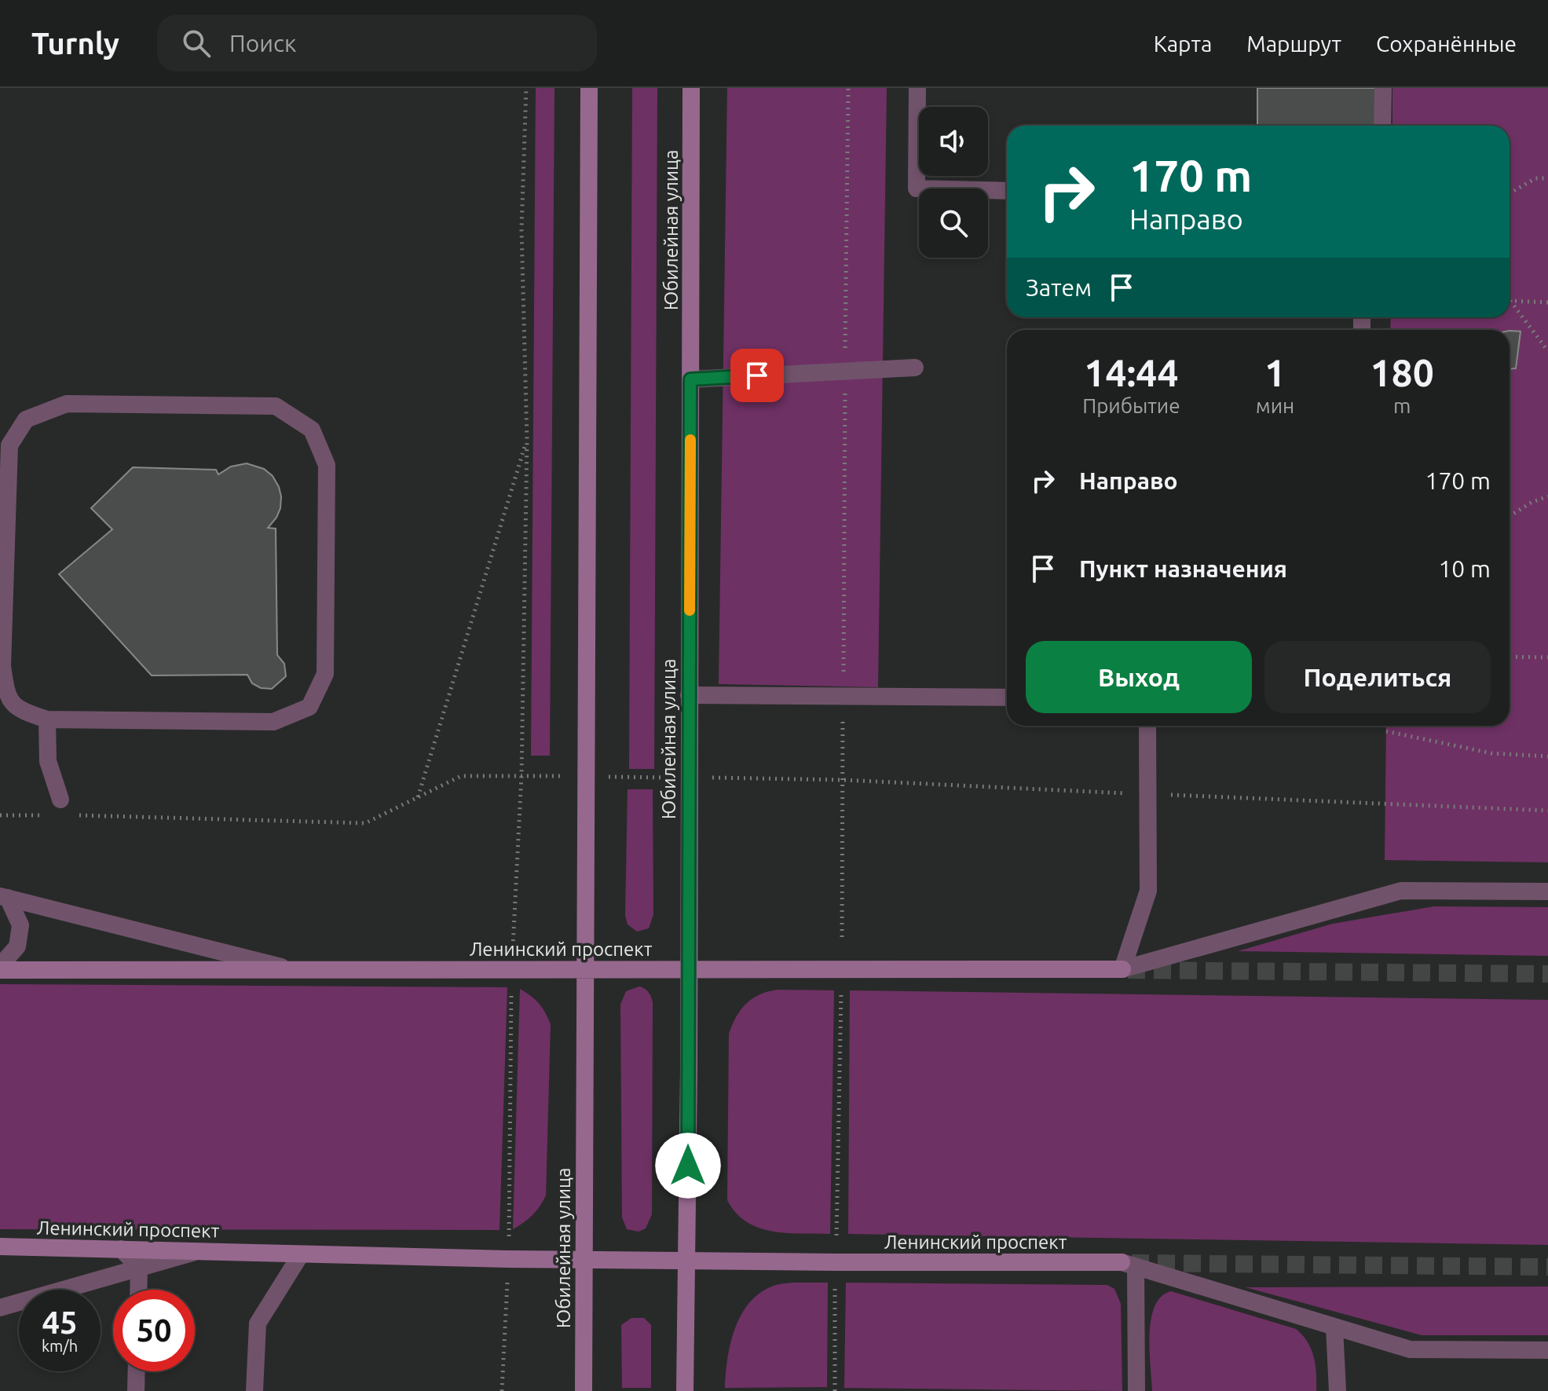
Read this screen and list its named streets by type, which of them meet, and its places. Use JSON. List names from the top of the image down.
{
  "streets": {
    "main road": ["Юбилейная улица", "Ленинский проспект"]
  },
  "crossings": [
    ["Юбилейная улица", "Ленинский проспект"]
  ],
  "page": {
    "header": "Turnly",
    "search": "Поиск",
    "nav": ["Карта", "Маршрут", "Сохранённые"],
    "turn": ["170 m", "Направо"],
    "then": "Затем",
    "eta": [
      "14:44",
      "Прибытие",
      "1",
      "мин",
      "180",
      "m"
    ],
    "list": [
      {
        "name": "Направо",
        "value": "170 m"
      },
      {
        "name": "Пункт назначения",
        "value": "10 m"
      }
    ],
    "buttons": ["Выход", "Поделиться"],
    "speed": "45 km/h",
    "limit": "50"
  }
}
